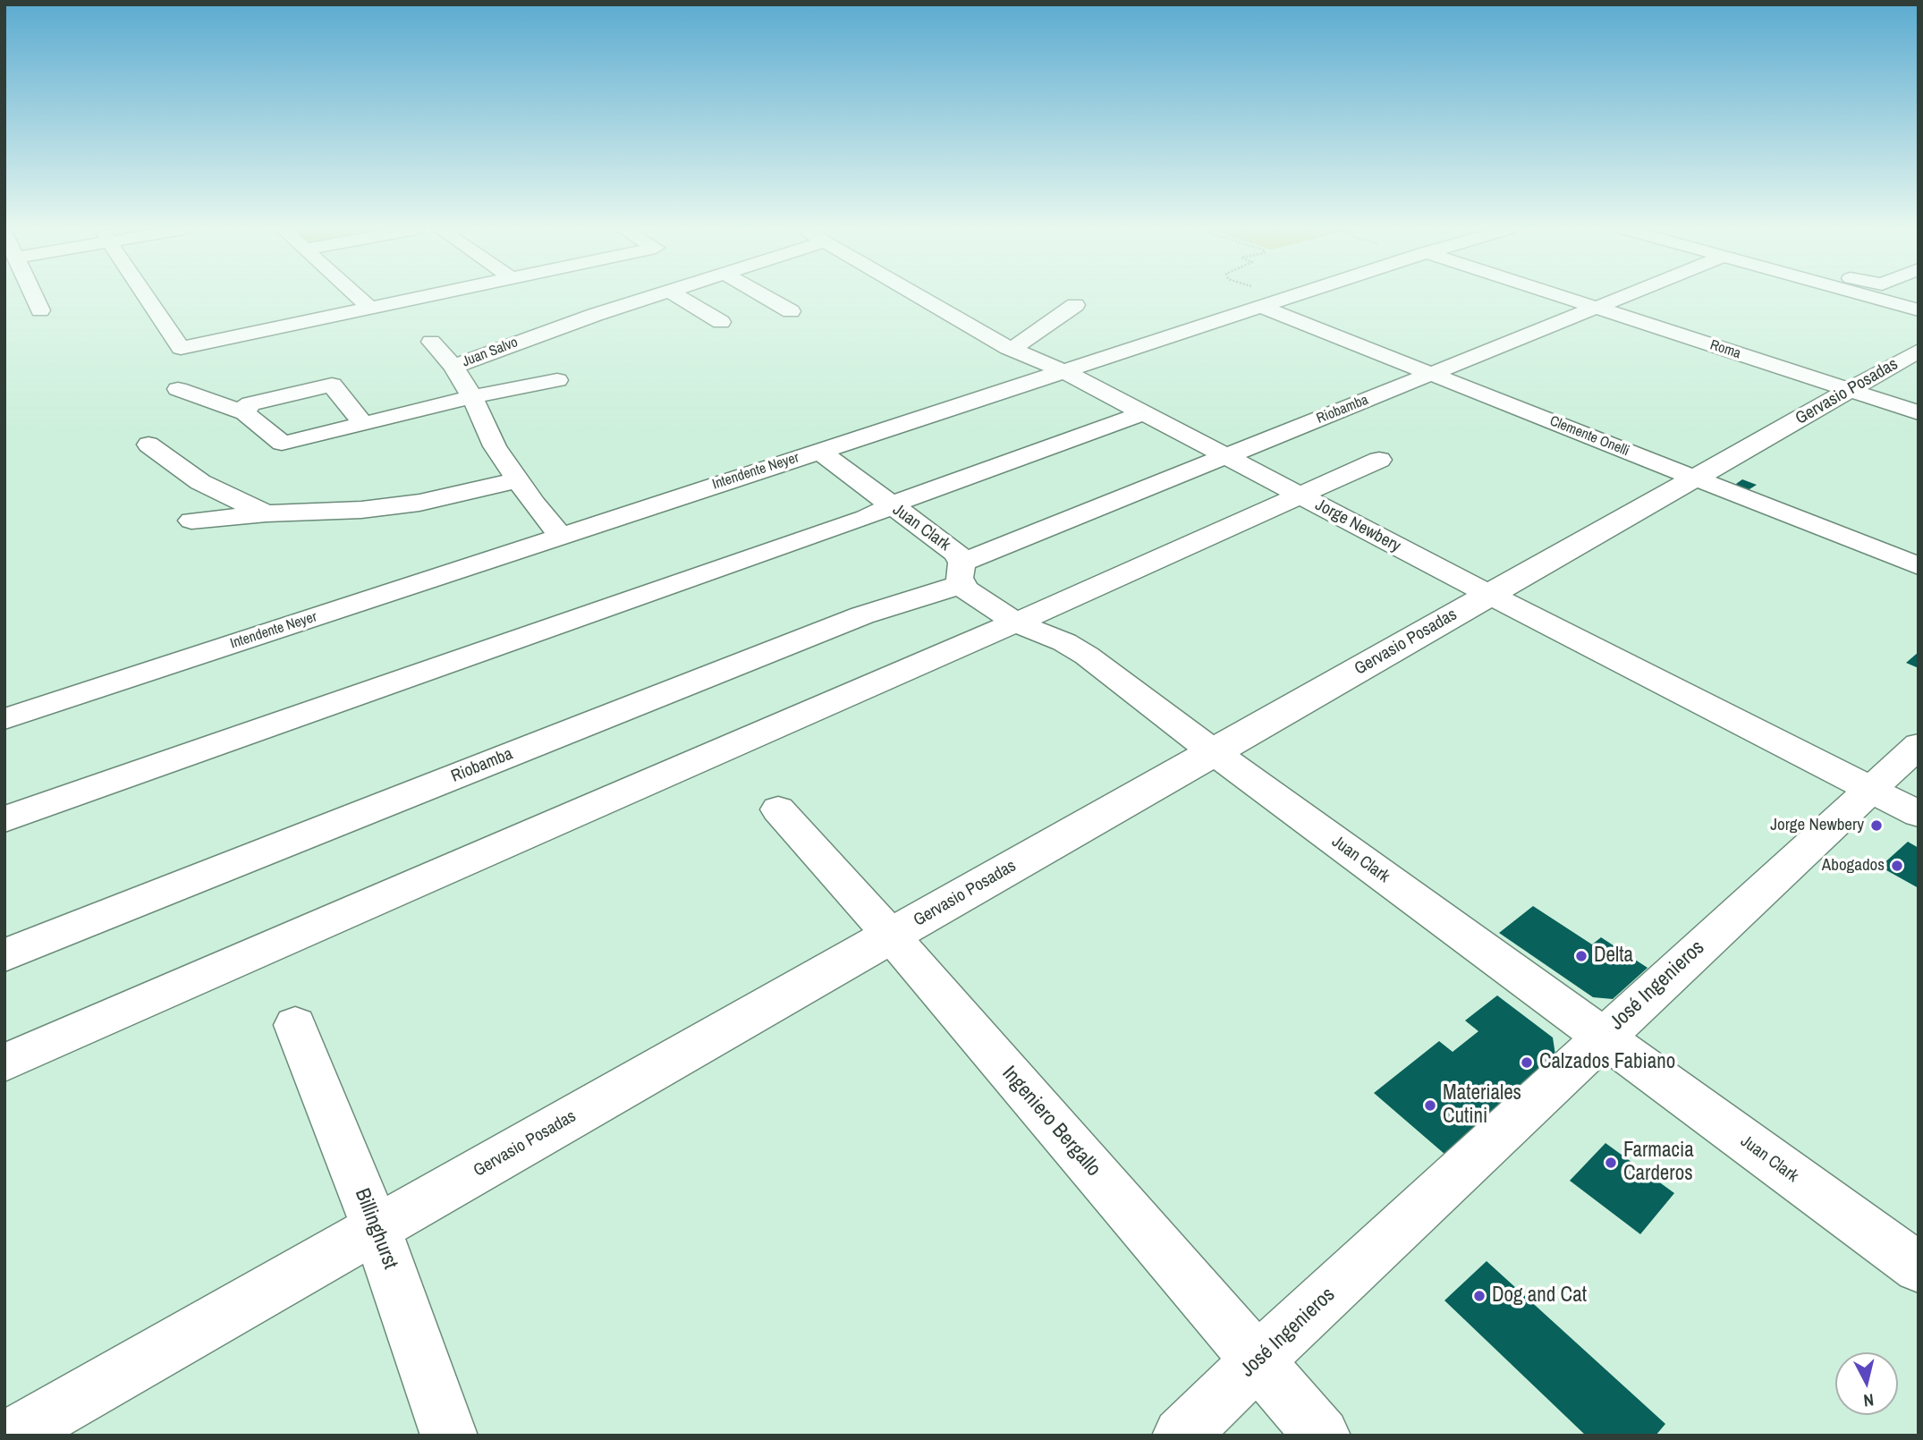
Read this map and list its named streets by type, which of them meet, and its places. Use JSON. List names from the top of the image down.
{
  "streets": {
    "street": [
      "Roma",
      "Juan Salvo",
      "Gervasio Posadas",
      "Riobamba",
      "Clemente Onelli",
      "Intendente Neyer",
      "Jorge Newbery",
      "Juan Clark",
      "José Ingenieros",
      "Ingeniero Bergallo",
      "Billinghurst"
    ]
  },
  "crossings": [
    ["Roma", "Gervasio Posadas"],
    ["Roma", "Riobamba"],
    ["Juan Salvo", "Intendente Neyer"],
    ["Gervasio Posadas", "Clemente Onelli"],
    ["Gervasio Posadas", "Jorge Newbery"],
    ["Gervasio Posadas", "Juan Clark"],
    ["Gervasio Posadas", "Ingeniero Bergallo"],
    ["Gervasio Posadas", "Billinghurst"],
    ["Riobamba", "Clemente Onelli"],
    ["Riobamba", "Jorge Newbery"],
    ["Riobamba", "Juan Clark"],
    ["Clemente Onelli", "Intendente Neyer"],
    ["Intendente Neyer", "Jorge Newbery"],
    ["Intendente Neyer", "Juan Clark"],
    ["Jorge Newbery", "José Ingenieros"],
    ["Juan Clark", "José Ingenieros"],
    ["José Ingenieros", "Ingeniero Bergallo"]
  ],
  "places": [
    "Jorge Newbery",
    "Abogados",
    "Delta",
    "Calzados Fabiano",
    "Materiales Cutini",
    "Farmacia Carderos",
    "Dog and Cat"
  ],
  "north": "bottom"
}
